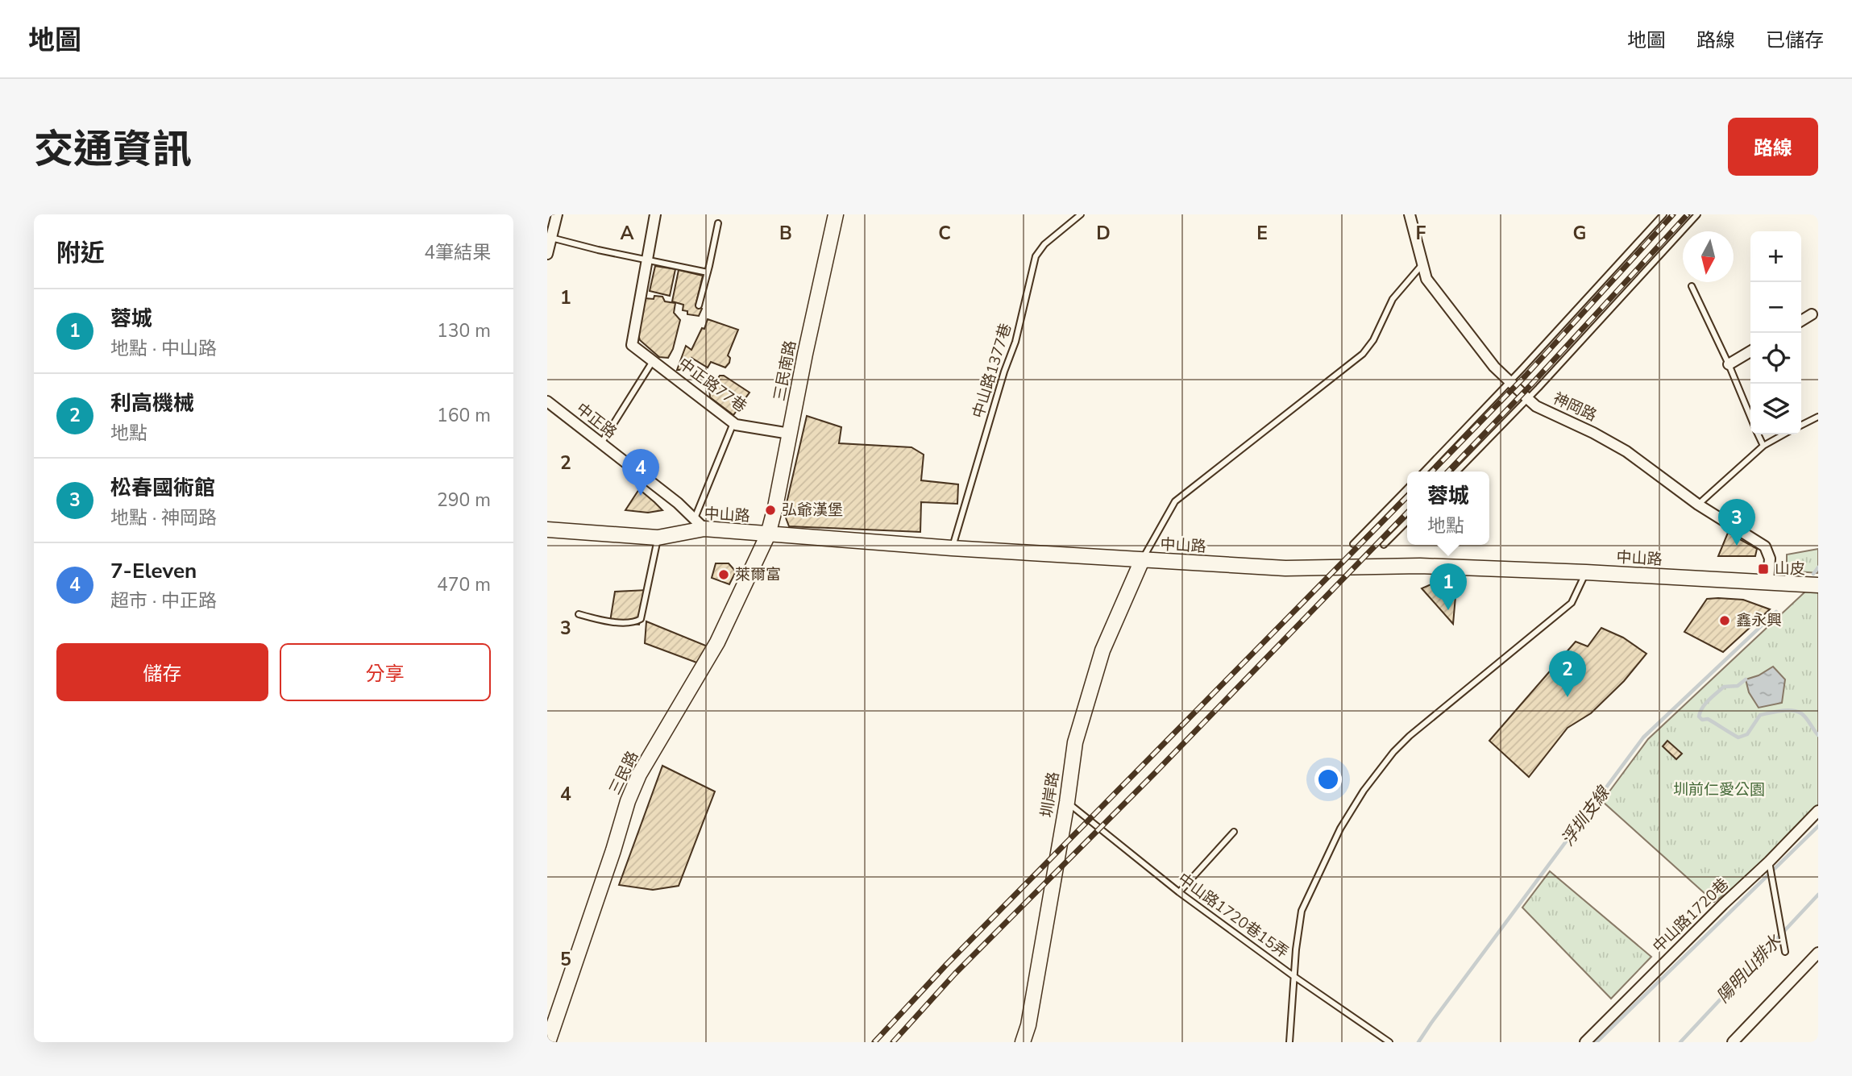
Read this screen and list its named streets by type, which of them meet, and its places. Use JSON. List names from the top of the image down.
{
  "streets": {
    "street": [
      "三民南路",
      "中正路77巷",
      "神岡路",
      "中正路",
      "中山路",
      "三民路",
      "圳岸路",
      "中山路1720巷"
    ],
    "lane": ["中山路1377巷", "中山路1720巷15弄"]
  },
  "crossings": [
    ["三民南路", "中正路77巷"],
    ["三民南路", "中山路"],
    ["三民南路", "三民路"],
    ["中山路1377巷", "中山路"],
    ["神岡路", "中山路"],
    ["中正路", "中山路"],
    ["中山路", "三民路"],
    ["中山路", "圳岸路"],
    ["圳岸路", "中山路1720巷15弄"]
  ],
  "water": ["浮圳支線", "陽明山排水"],
  "parks": ["圳前仁愛公園"],
  "places": {
    "other": ["弘爺漢堡", "萊爾富", "鑫永興"],
    "transit": ["山皮"]
  },
  "north": "bottom",
  "page": {
    "header": "地圖",
    "nav": ["地圖", "路線", "已儲存"],
    "title": "交通資訊",
    "buttons": [
      "路線",
      ["儲存", "分享"]
    ],
    "heading": ["附近", "4筆結果"],
    "map_buttons": ["+", "−"],
    "list": [
      {
        "mark": "1",
        "name": "蓉城",
        "note": "地點 · 中山路",
        "value": "130 m"
      },
      {
        "mark": "2",
        "name": "利高機械",
        "note": "地點",
        "value": "160 m"
      },
      {
        "mark": "3",
        "name": "松春國術館",
        "note": "地點 · 神岡路",
        "value": "290 m"
      },
      {
        "mark": "4",
        "name": "7-Eleven",
        "note": "超市 · 中正路",
        "value": "470 m"
      }
    ],
    "pins": [
      "4",
      "3",
      "1",
      "2"
    ],
    "popup": ["蓉城", "地點"]
  },
  "grid": {
    "columns": [
      "A",
      "B",
      "C",
      "D",
      "E",
      "F",
      "G"
    ],
    "rows": [
      "1",
      "2",
      "3",
      "4",
      "5"
    ]
  }
}
